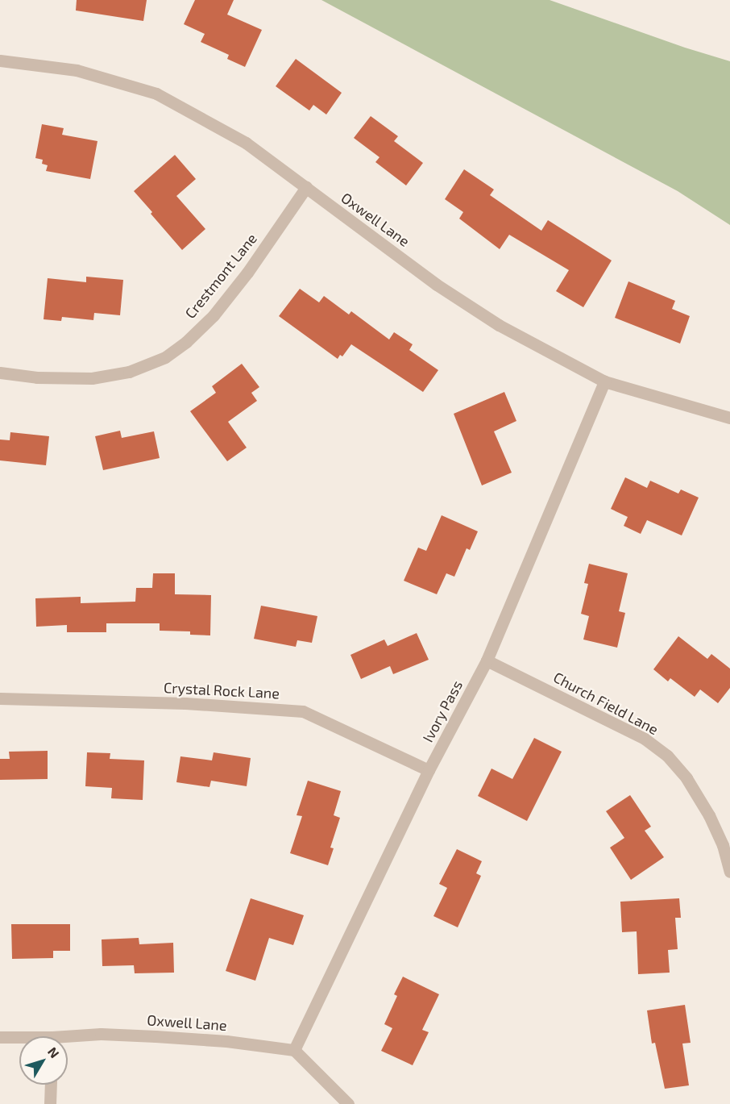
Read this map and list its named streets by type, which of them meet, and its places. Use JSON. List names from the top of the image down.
{
  "streets": {
    "street": [
      "Oxwell Lane",
      "Crestmont Lane",
      "Crystal Rock Lane",
      "Church Field Lane",
      "Ivory Pass"
    ]
  },
  "crossings": [
    ["Oxwell Lane", "Crestmont Lane"],
    ["Oxwell Lane", "Ivory Pass"],
    ["Crystal Rock Lane", "Ivory Pass"],
    ["Church Field Lane", "Ivory Pass"]
  ],
  "north": "top right"
}
